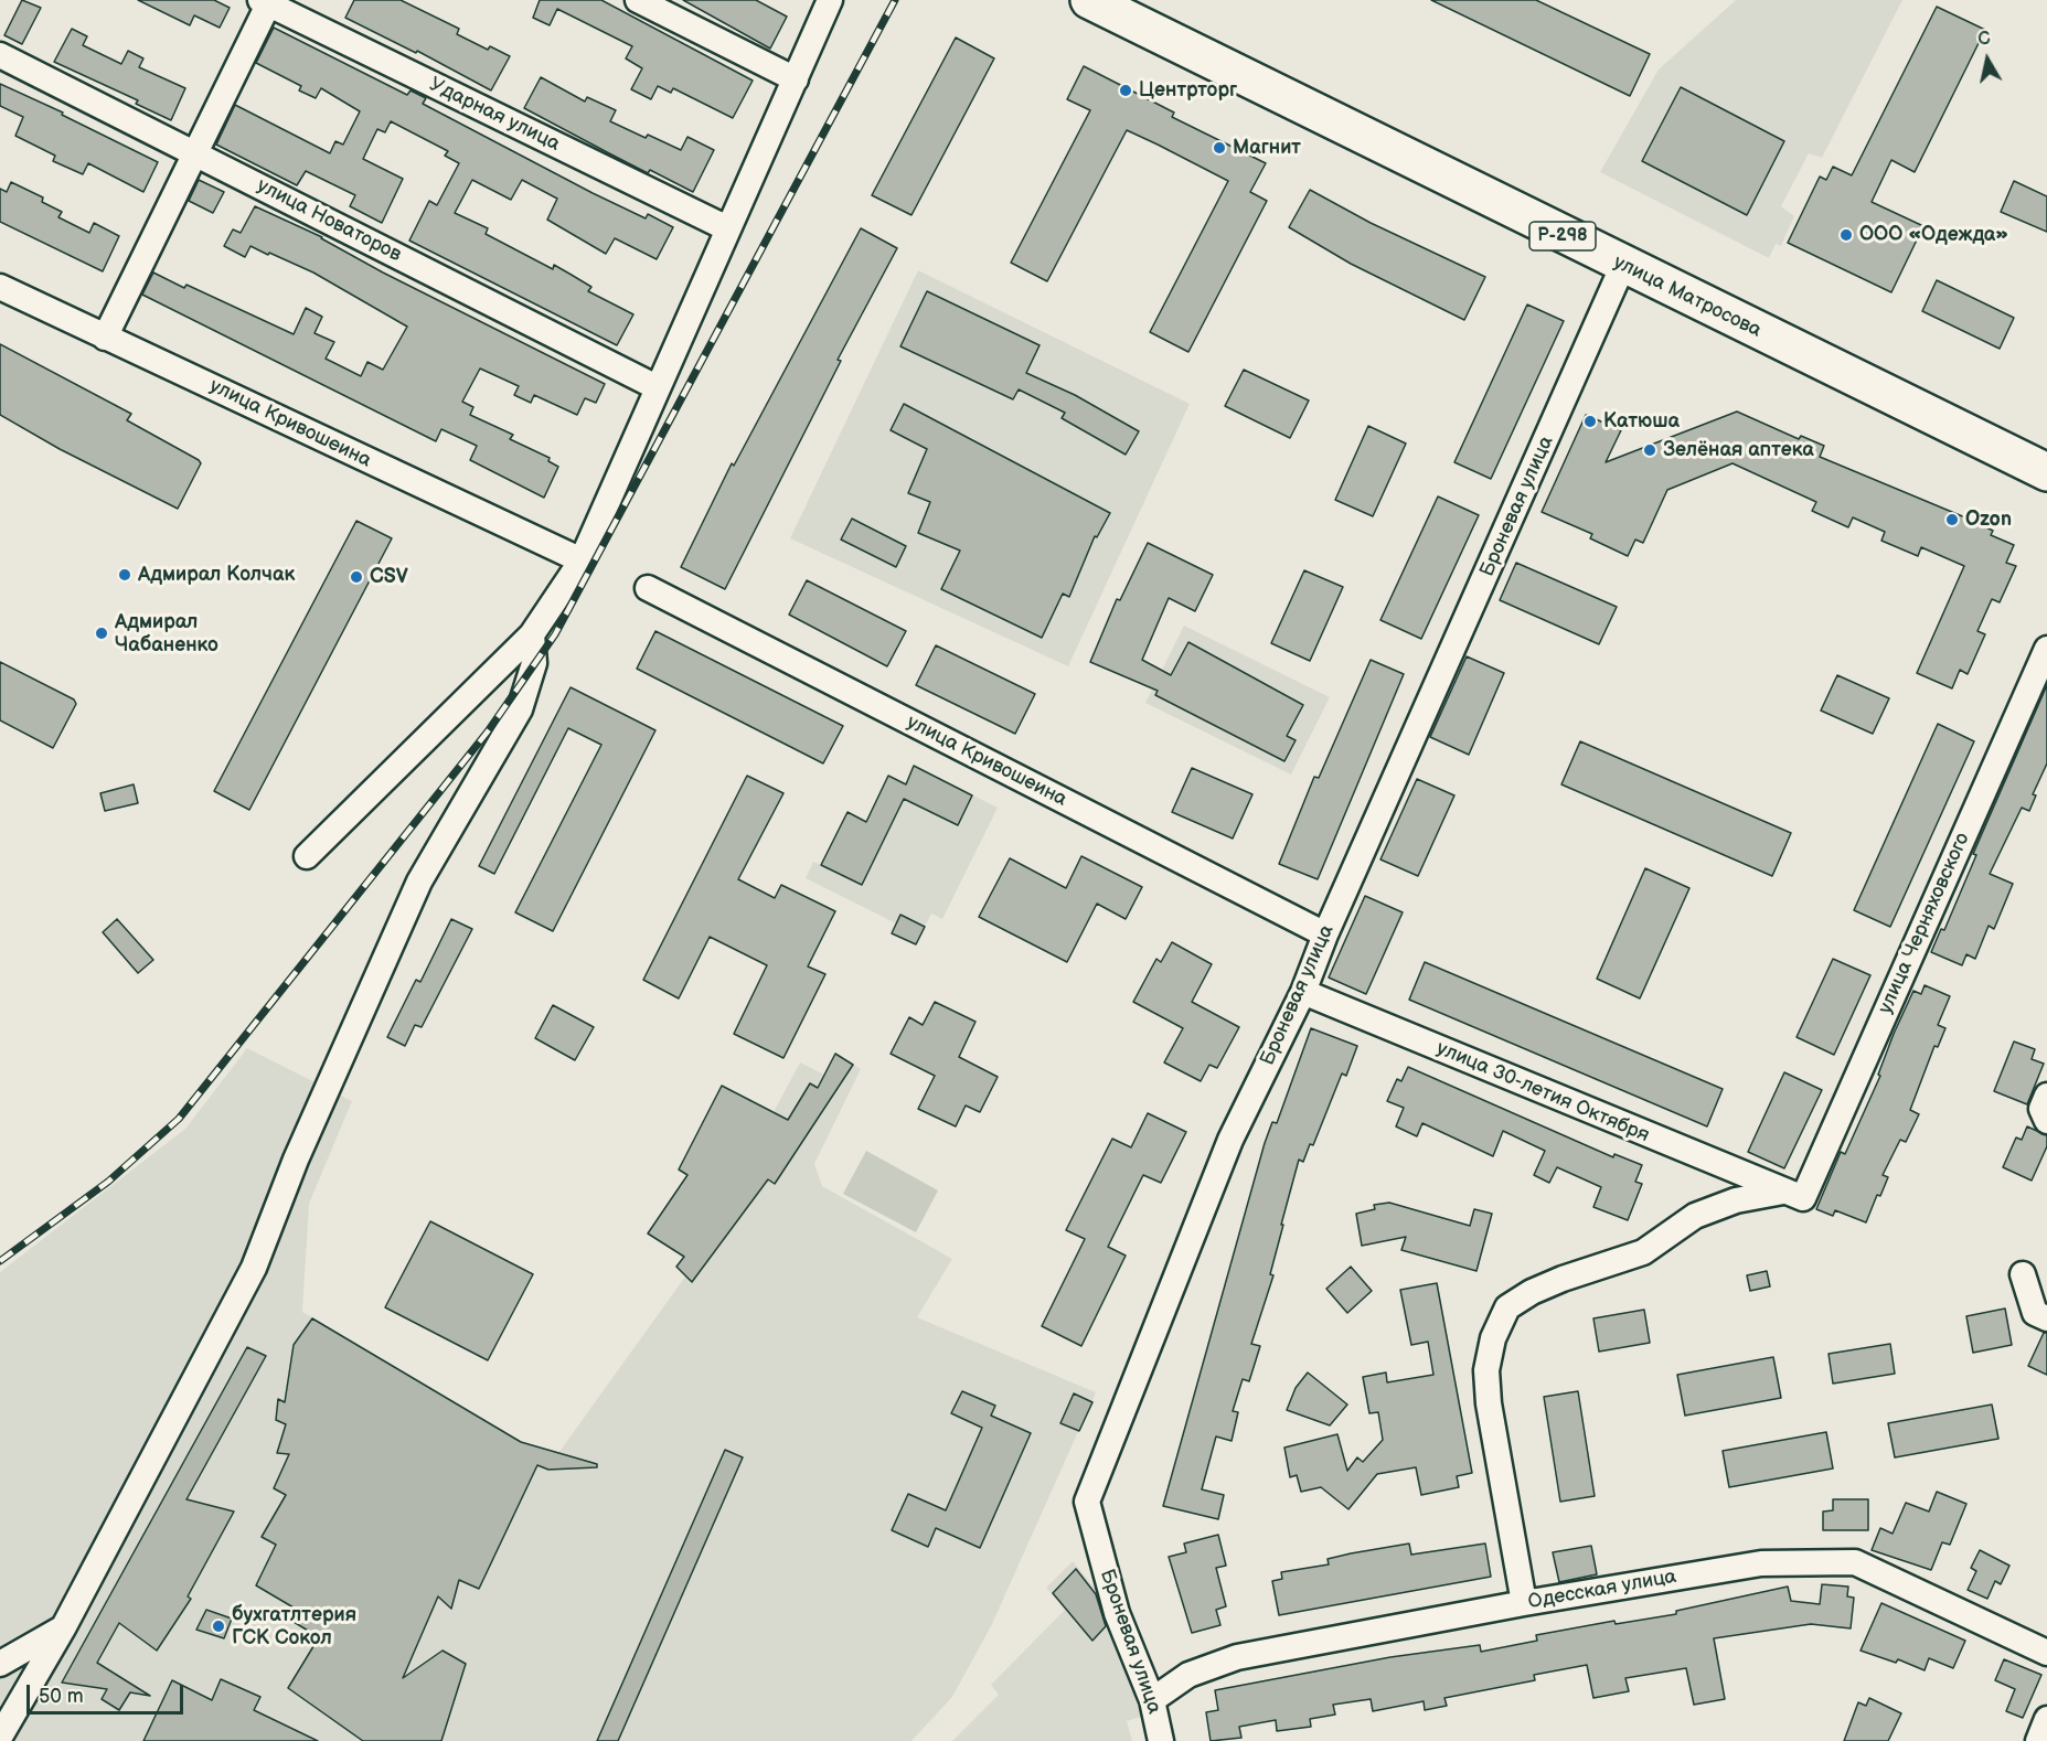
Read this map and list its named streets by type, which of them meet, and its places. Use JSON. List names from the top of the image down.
{
  "streets": {
    "highway": ["Р-298", "улица Матросова"],
    "street": [
      "Ударная улица",
      "улица Новаторов",
      "улица Кривошеина",
      "Броневая улица",
      "улица Черняховского",
      "улица 30-летия Октября",
      "Одесская улица"
    ]
  },
  "crossings": [
    ["улица Матросова", "Броневая улица"],
    ["улица Кривошеина", "Броневая улица"],
    ["Броневая улица", "улица 30-летия Октября"],
    ["Броневая улица", "Одесская улица"],
    ["улица Черняховского", "улица 30-летия Октября"]
  ],
  "places": [
    "Центрторг",
    "Магнит",
    "ООО «Одежда»",
    "Катюша",
    "Зелёная аптека",
    "Ozon",
    "Адмирал Колчак",
    "CSV",
    "Адмирал Чабаненко",
    "бухгатлтерия ГСК Сокол"
  ],
  "scale_bar": "50 m",
  "north": "top"
}
